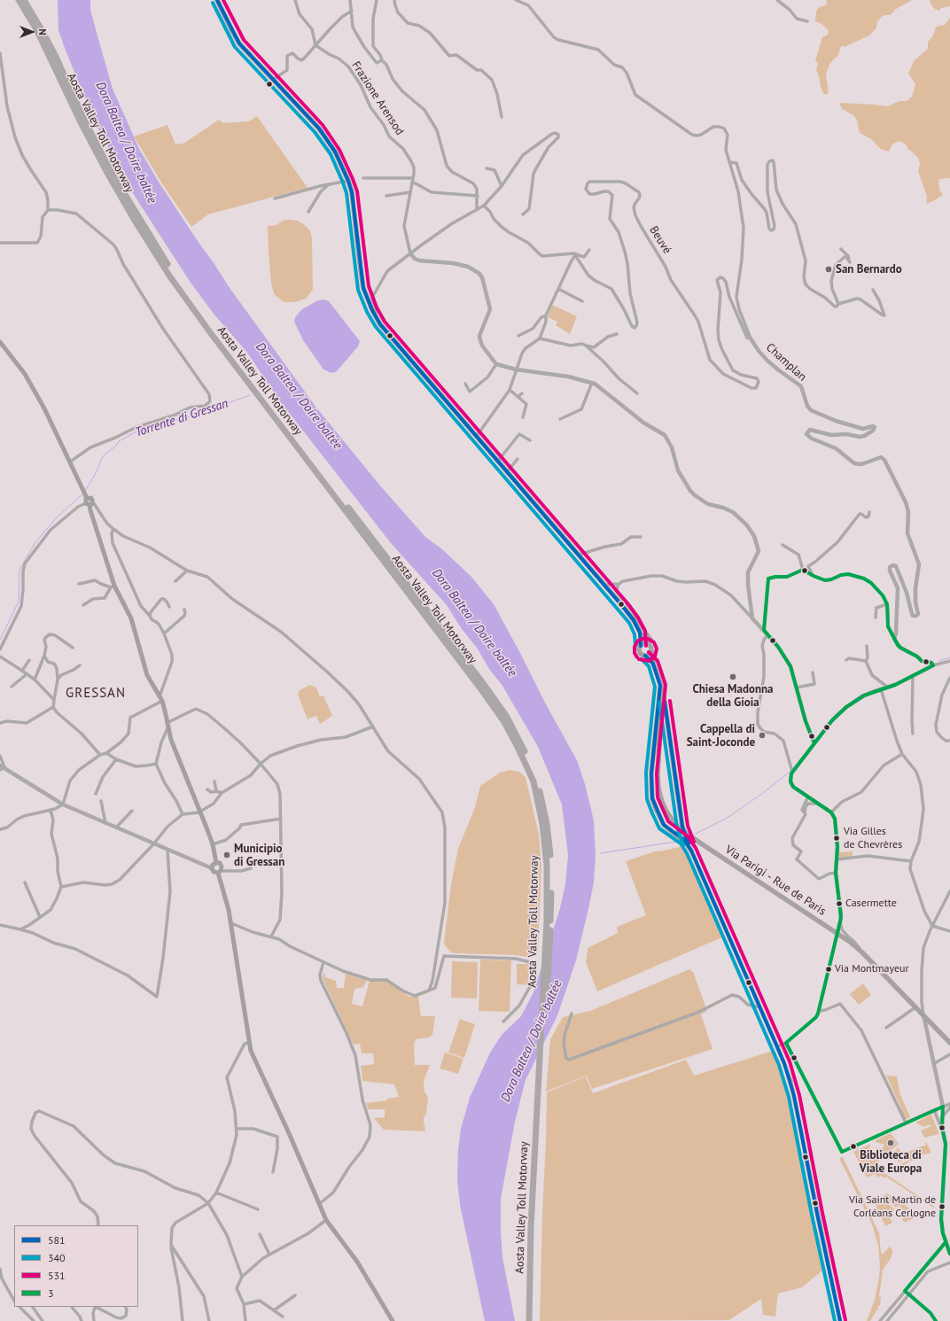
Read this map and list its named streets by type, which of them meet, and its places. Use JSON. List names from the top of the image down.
{
  "streets": {
    "highway": ["Aosta Valley Toll Motorway"],
    "main road": ["Via Parigi - Rue de Paris"],
    "street": ["Frazione Arensod", "Beuvé", "Champlan"]
  },
  "crossings": [
    ["Beuvé", "Champlan"]
  ],
  "districts": ["GRESSAN"],
  "water": ["Dora Baltea / Doire baltée", "Torrente di Gressan"],
  "places": [
    "San Bernardo",
    "Chiesa Madonna della Gioia",
    "Cappella di Saint-Joconde",
    "Via Gilles de Chevrères",
    "Municipio di Gressan",
    "Casermette",
    "Via Montmayeur",
    "Biblioteca di Viale Europa",
    "Via Saint Martin de Corléans Cerlogne"
  ],
  "lines": [
    "transit line 581",
    "transit line 531",
    "transit line 340",
    "transit line 3"
  ],
  "legend": [
    "581",
    "340",
    "531",
    "3"
  ],
  "north": "right"
}
